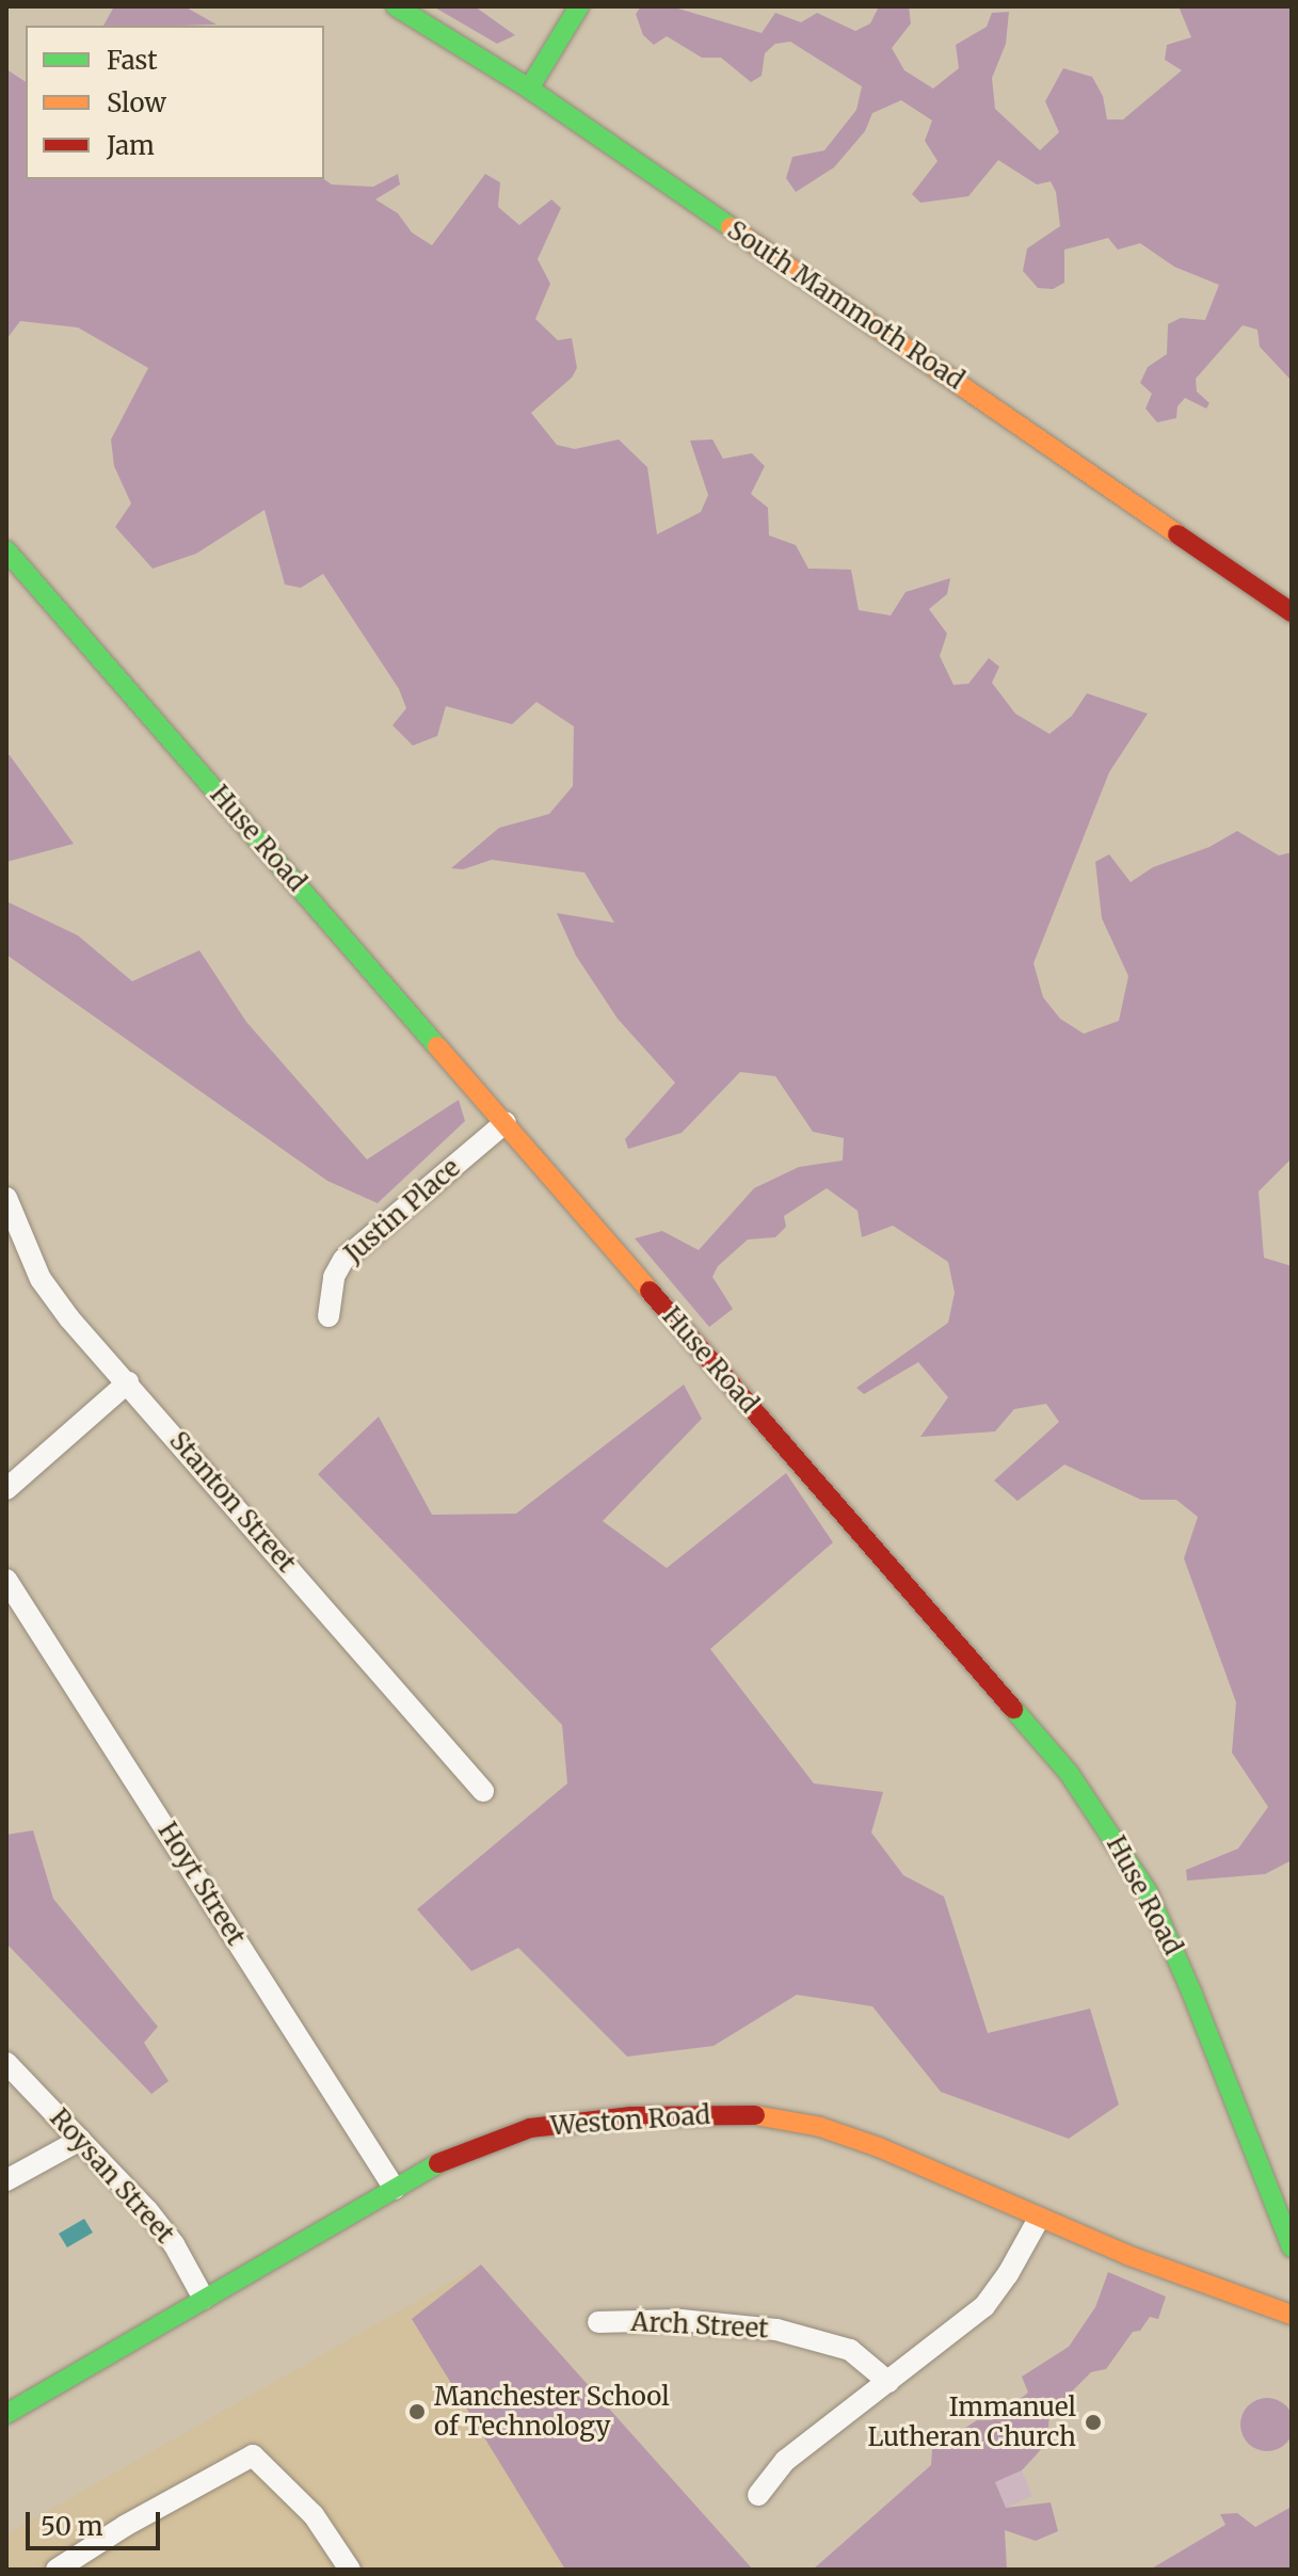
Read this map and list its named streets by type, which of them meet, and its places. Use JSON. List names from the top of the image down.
{
  "streets": {
    "street": [
      "South Mammoth Road",
      "Huse Road",
      "Justin Place",
      "Stanton Street",
      "Hoyt Street",
      "Weston Road",
      "Roysan Street",
      "Arch Street"
    ]
  },
  "crossings": [
    ["Huse Road", "Justin Place"],
    ["Hoyt Street", "Weston Road"],
    ["Weston Road", "Roysan Street"]
  ],
  "places": ["Manchester School of Technology", "Immanuel Lutheran Church"],
  "legend": ["Fast", "Slow", "Jam"],
  "scale_bar": "50 m"
}
